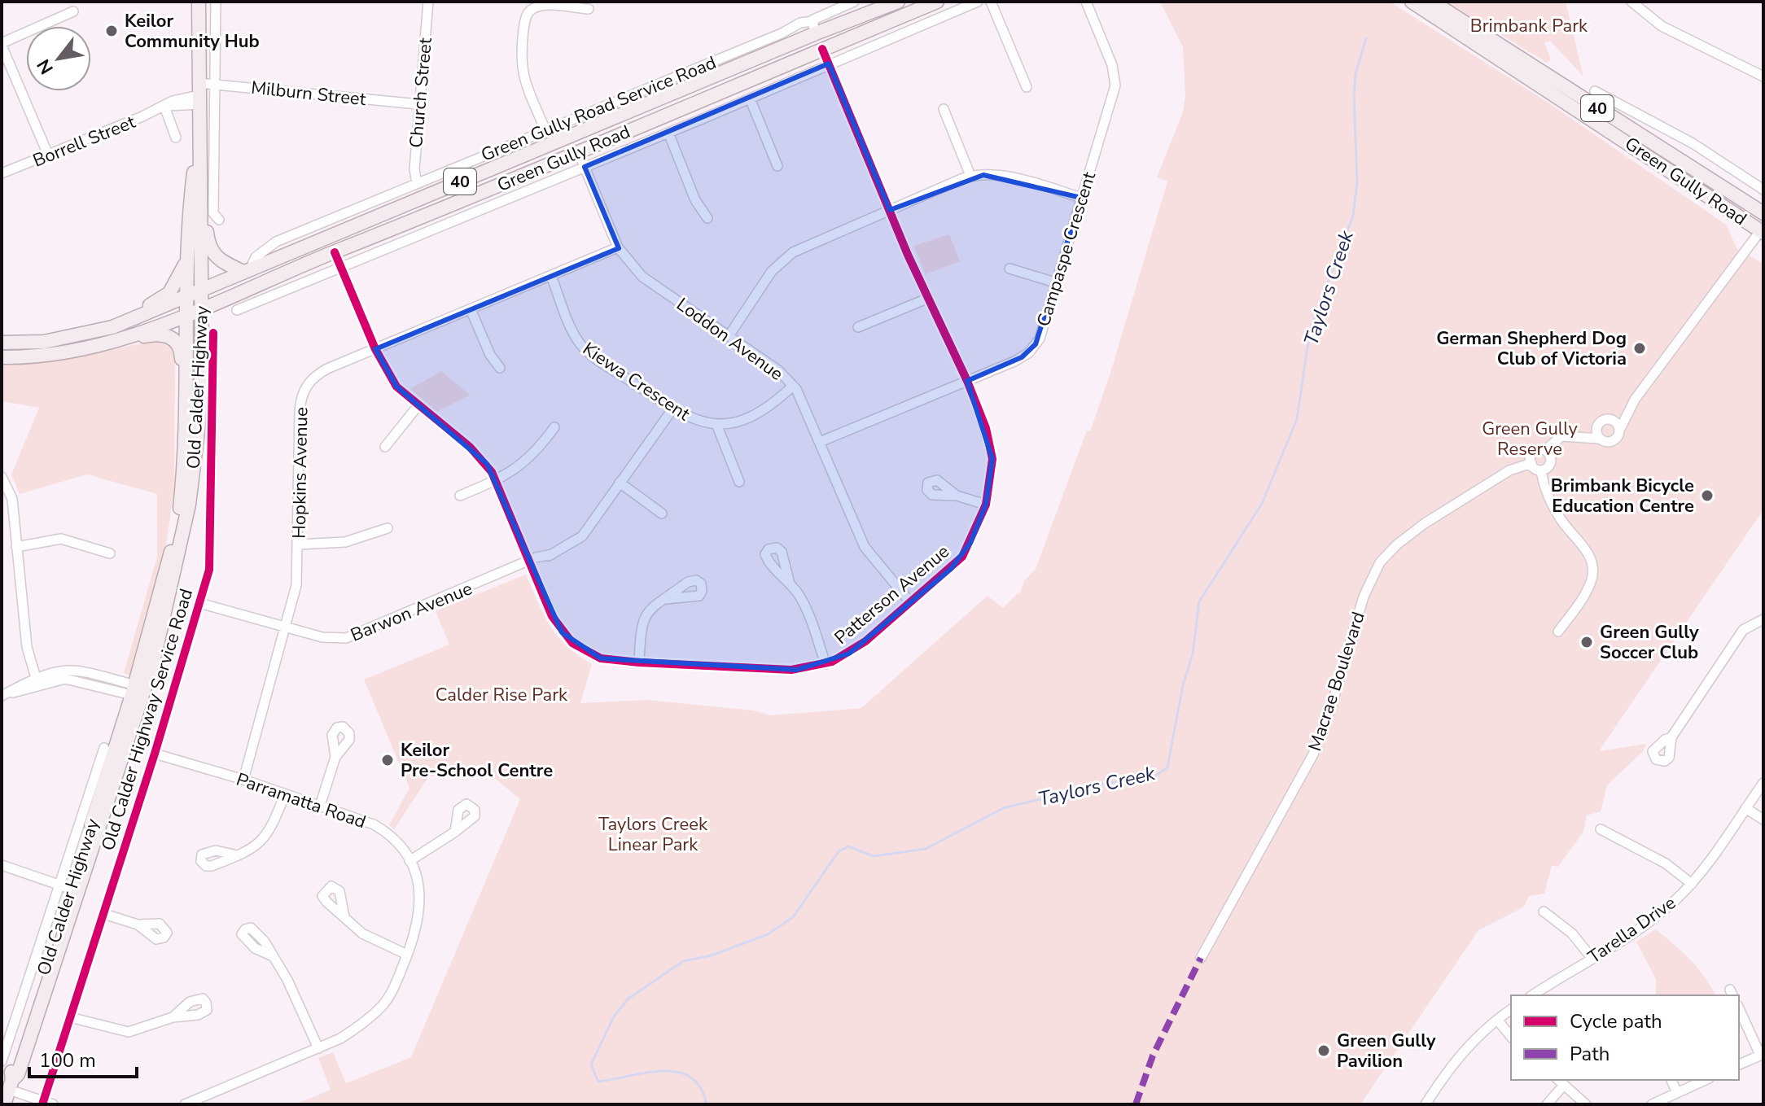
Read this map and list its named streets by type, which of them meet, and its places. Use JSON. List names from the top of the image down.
{
  "streets": {
    "main road": ["40", "Green Gully Road", "Old Calder Highway"],
    "street": [
      "Milburn Street",
      "Church Street",
      "Green Gully Road Service Road",
      "Borrell Street",
      "Campaspe Crescent",
      "Loddon Avenue",
      "Kiewa Crescent",
      "Hopkins Avenue",
      "Patterson Avenue",
      "Barwon Avenue",
      "Macrae Boulevard",
      "Old Calder Highway Service Road",
      "Parramatta Road",
      "Tarella Drive"
    ]
  },
  "crossings": [
    ["Milburn Street", "Church Street"],
    ["Milburn Street", "Borrell Street"],
    ["Milburn Street", "Old Calder Highway"],
    ["Church Street", "Green Gully Road Service Road"],
    ["Green Gully Road Service Road", "Green Gully Road"],
    ["Borrell Street", "Old Calder Highway"],
    ["Green Gully Road", "Loddon Avenue"],
    ["Green Gully Road", "Old Calder Highway"],
    ["Green Gully Road", "Patterson Avenue"],
    ["Campaspe Crescent", "Loddon Avenue"],
    ["Campaspe Crescent", "Patterson Avenue"],
    ["Loddon Avenue", "Kiewa Crescent"],
    ["Loddon Avenue", "Hopkins Avenue"],
    ["Loddon Avenue", "Patterson Avenue"],
    ["Kiewa Crescent", "Hopkins Avenue"],
    ["Kiewa Crescent", "Barwon Avenue"],
    ["Old Calder Highway", "Old Calder Highway Service Road"],
    ["Hopkins Avenue", "Patterson Avenue"],
    ["Hopkins Avenue", "Barwon Avenue"],
    ["Hopkins Avenue", "Parramatta Road"],
    ["Patterson Avenue", "Barwon Avenue"],
    ["Barwon Avenue", "Old Calder Highway Service Road"],
    ["Old Calder Highway Service Road", "Parramatta Road"]
  ],
  "water": ["Taylors Creek"],
  "parks": [
    "Brimbank Park",
    "Green Gully Reserve",
    "Calder Rise Park",
    "Taylors Creek Linear Park"
  ],
  "places": [
    "Keilor Community Hub",
    "German Shepherd Dog Club of Victoria",
    "Brimbank Bicycle Education Centre",
    "Green Gully Soccer Club",
    "Keilor Pre-School Centre",
    "Green Gully Pavilion"
  ],
  "legend": ["Cycle path", "Path"],
  "scale_bar": "100 m",
  "north": "bottom left"
}
